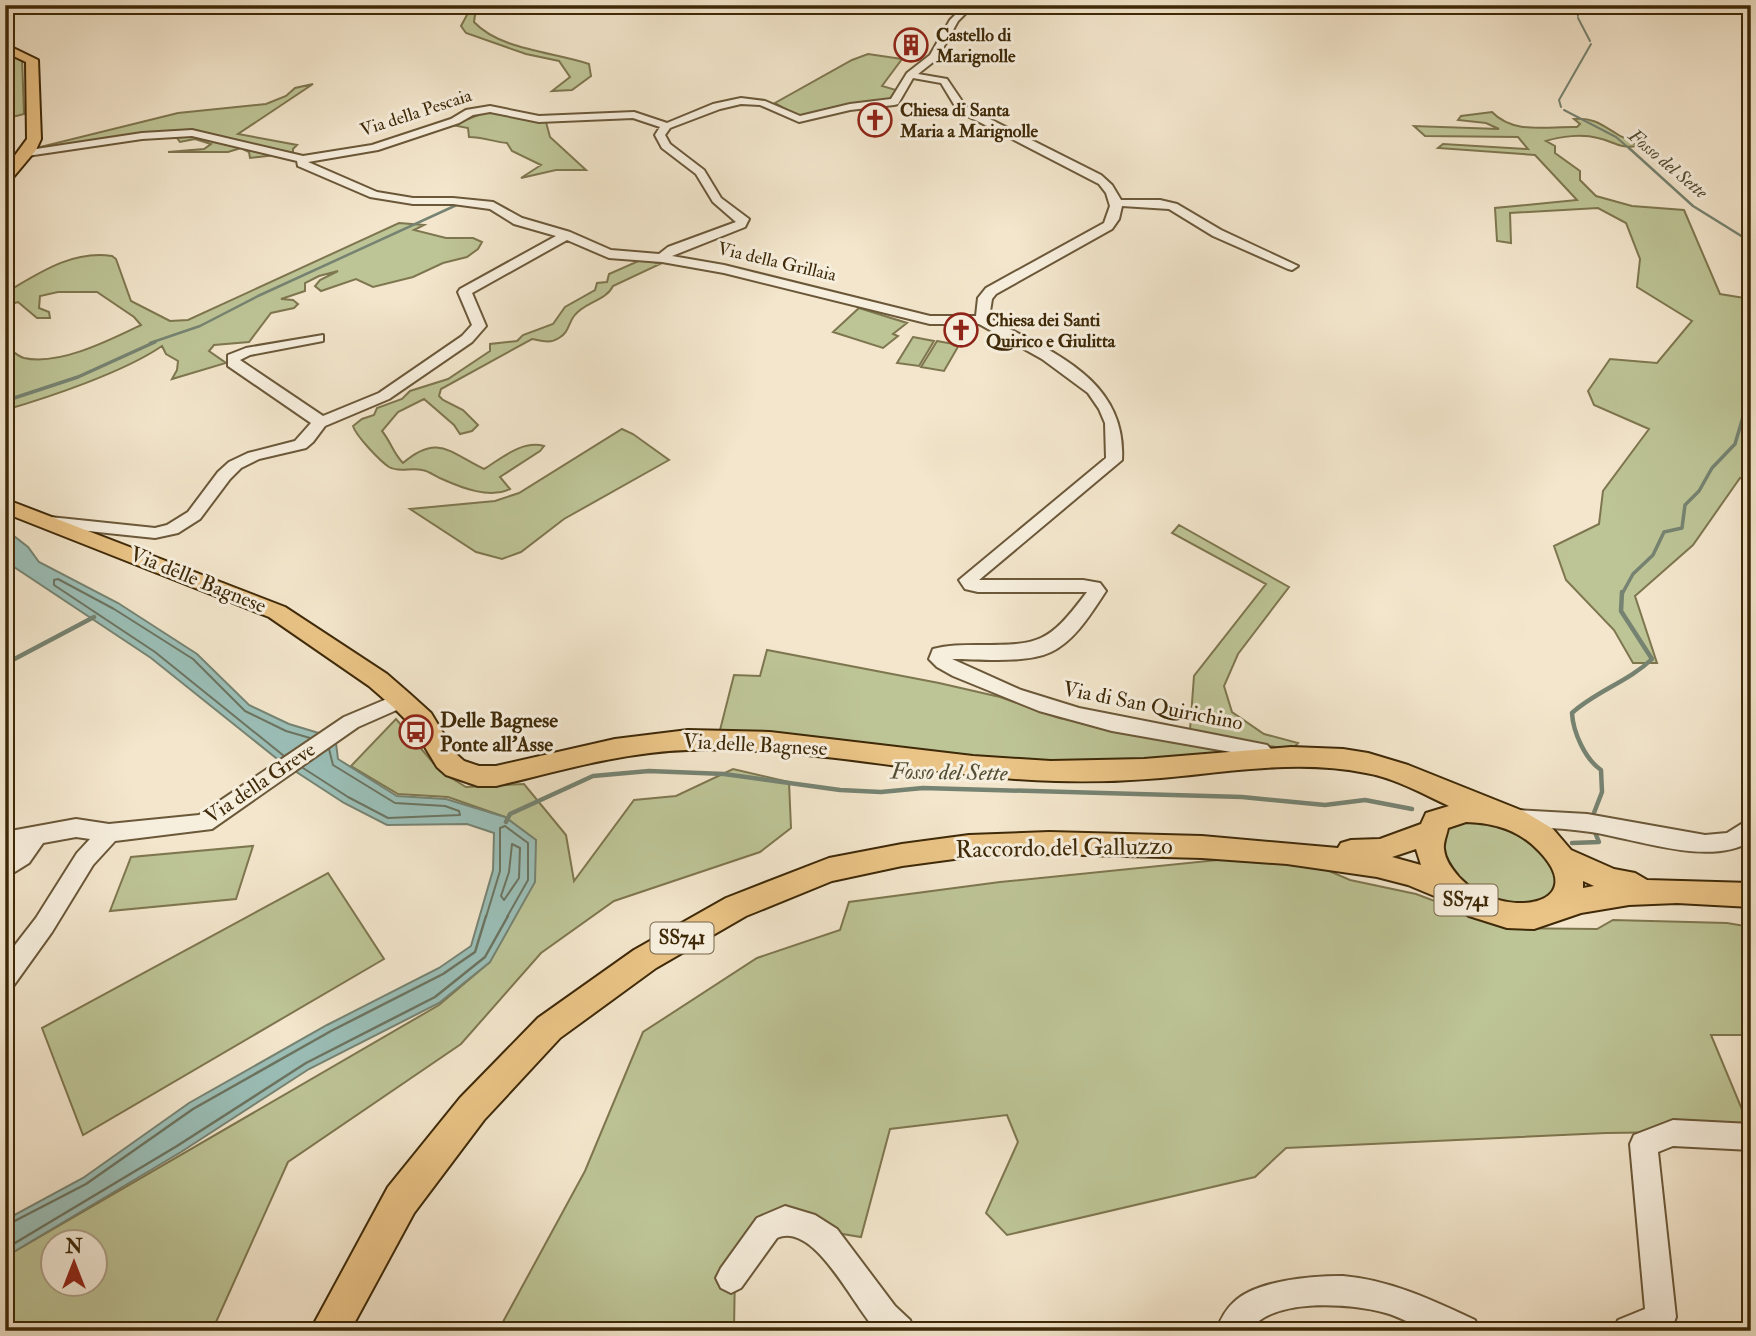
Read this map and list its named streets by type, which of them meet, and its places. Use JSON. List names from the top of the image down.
{
  "streets": {
    "main road": ["Via delle Bagnese", "Raccordo del Galluzzo", "SS741"],
    "street": [
      "Via della Pescaia",
      "Via della Grillaia",
      "Via di San Quirichino",
      "Via della Greve"
    ]
  },
  "crossings": [
    ["Via della Pescaia", "Via della Grillaia"],
    ["Via della Grillaia", "Via di San Quirichino"],
    ["Via delle Bagnese", "Via di San Quirichino"],
    ["Via delle Bagnese", "Via della Greve"],
    ["Via delle Bagnese", "Raccordo del Galluzzo"],
    ["Via delle Bagnese", "SS741"],
    ["Raccordo del Galluzzo", "SS741"]
  ],
  "water": ["Fosso del Sette"],
  "places": {
    "building": ["Castello di Marignolle"],
    "church": ["Chiesa di Santa Maria a Marignolle", "Chiesa dei Santi Quirico e Giulitta"],
    "bus stop": ["Delle Bagnese Ponte all'Asse"]
  },
  "north": "top"
}
